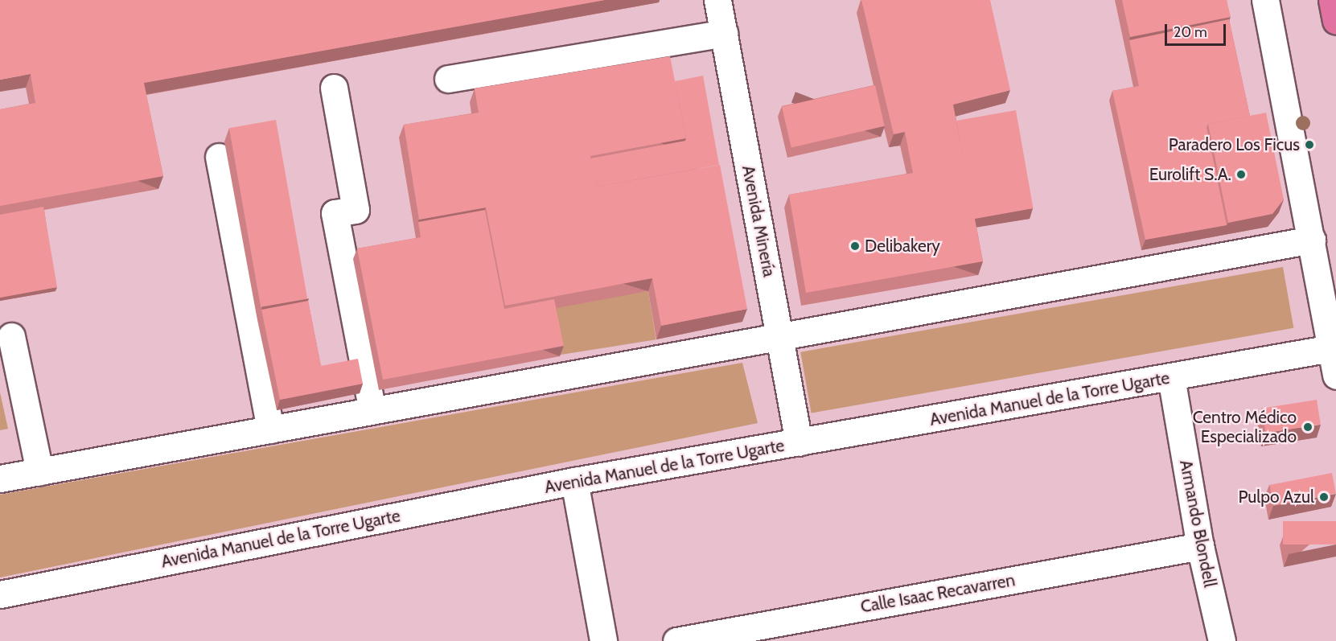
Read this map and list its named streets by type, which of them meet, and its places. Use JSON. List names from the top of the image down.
{
  "streets": {
    "street": [
      "Avenida Minería",
      "Avenida Manuel de la Torre Ugarte",
      "Armando Blondell",
      "Calle Isaac Recavarren"
    ]
  },
  "crossings": [
    ["Avenida Minería", "Avenida Manuel de la Torre Ugarte"],
    ["Avenida Manuel de la Torre Ugarte", "Armando Blondell"],
    ["Armando Blondell", "Calle Isaac Recavarren"]
  ],
  "places": [
    "Paradero Los Ficus",
    "Eurolift S.A.",
    "Delibakery",
    "Centro Médico Especializado",
    "Pulpo Azul"
  ],
  "scale_bar": "20 m"
}
